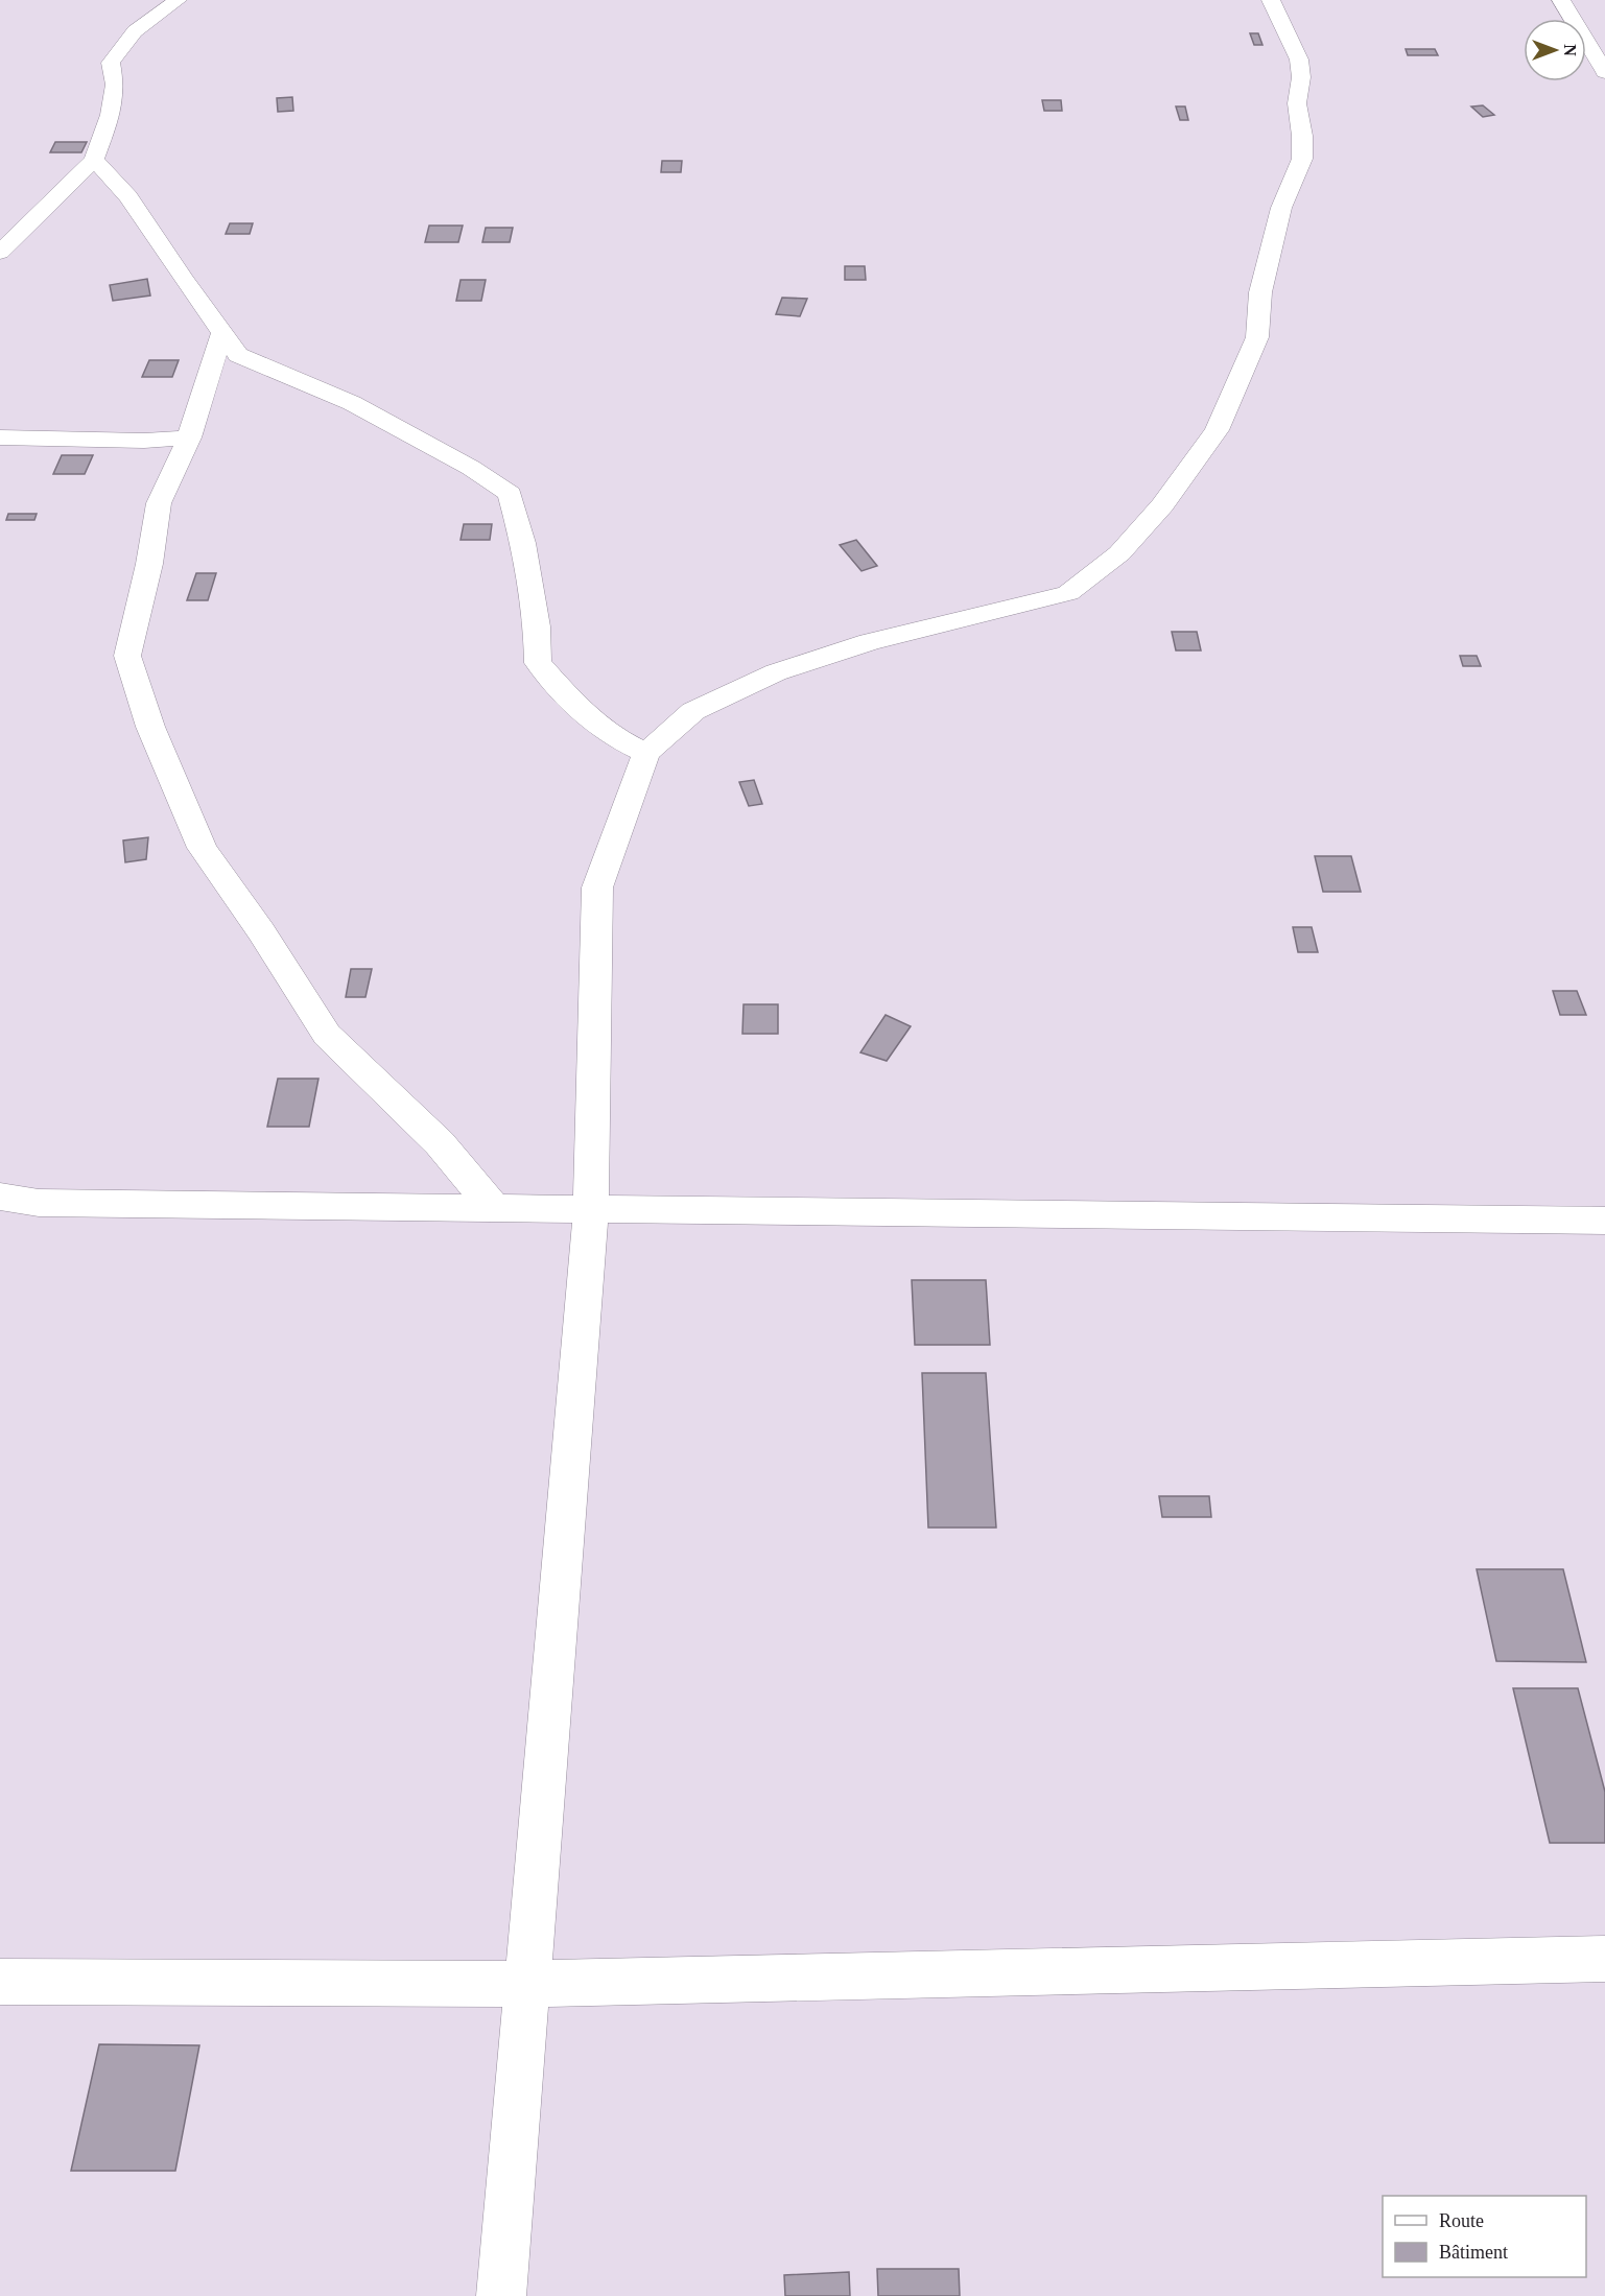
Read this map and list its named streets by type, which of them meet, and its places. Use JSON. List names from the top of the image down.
{
  "legend": ["Route", "Bâtiment"],
  "north": "right"
}
